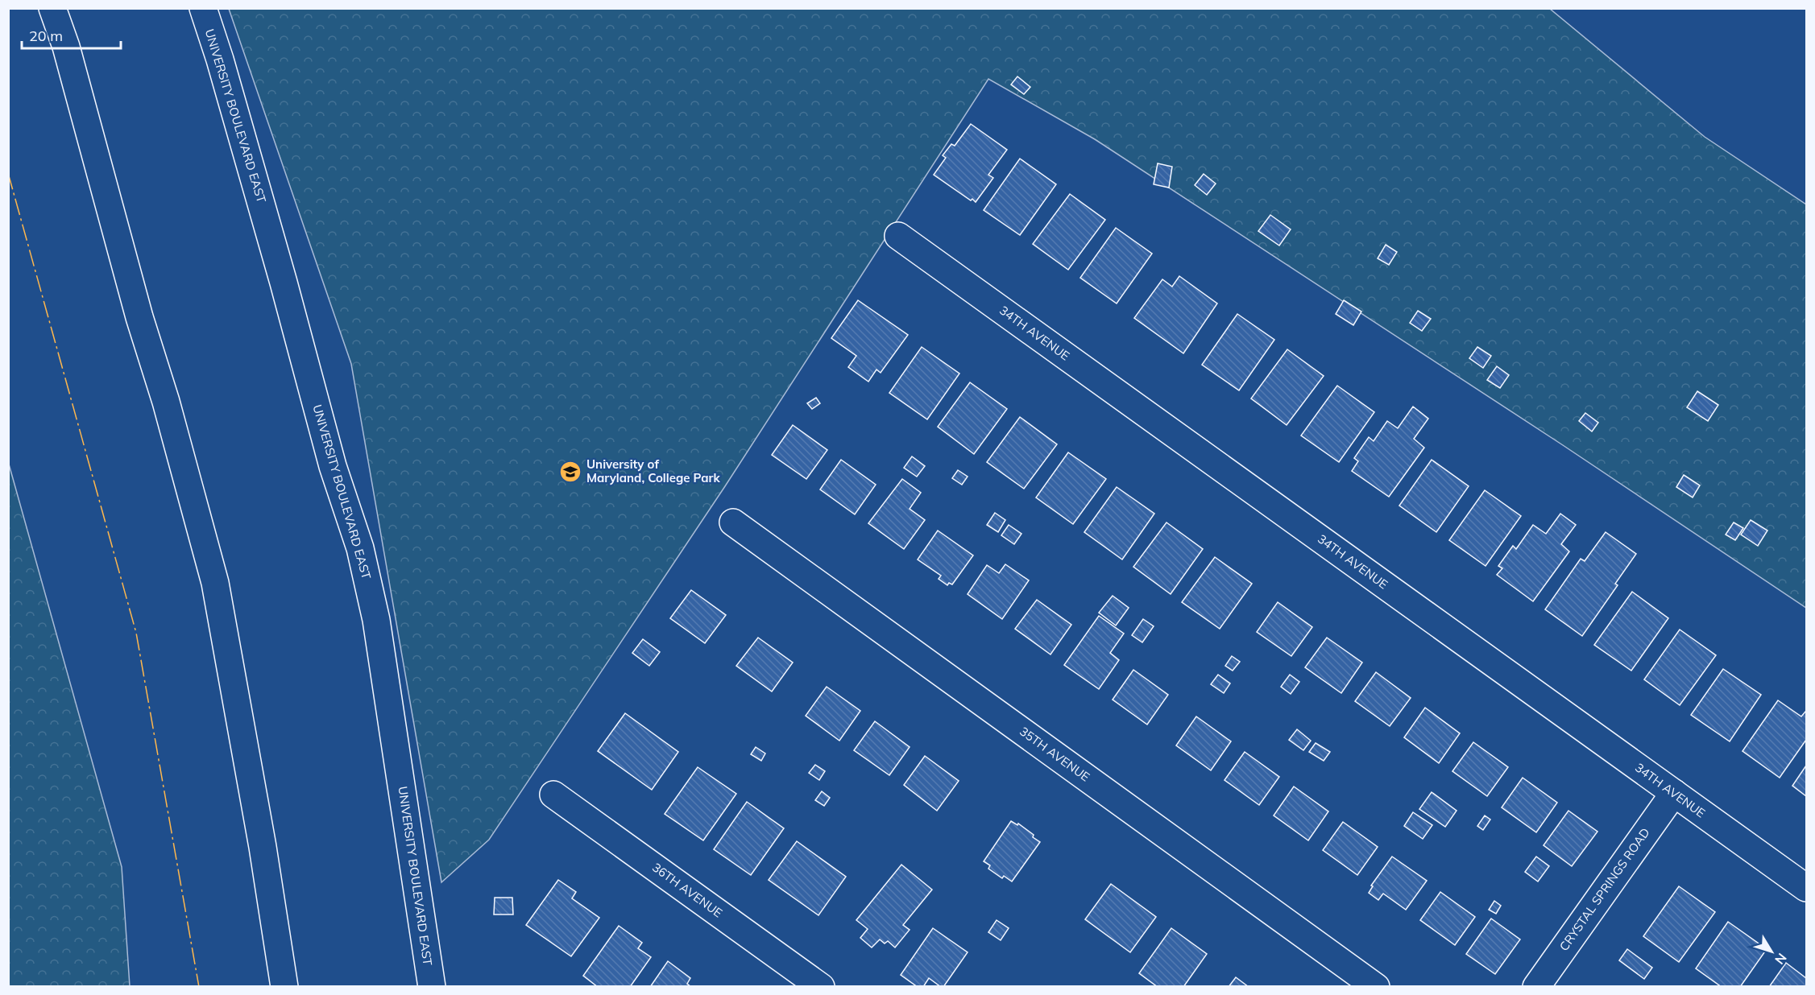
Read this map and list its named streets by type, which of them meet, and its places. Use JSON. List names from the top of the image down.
{
  "streets": {
    "street": [
      "UNIVERSITY BOULEVARD EAST",
      "34TH AVENUE",
      "35TH AVENUE",
      "CRYSTAL SPRINGS ROAD",
      "36TH AVENUE"
    ]
  },
  "crossings": [
    ["34TH AVENUE", "CRYSTAL SPRINGS ROAD"]
  ],
  "places": {
    "school or university": ["University of Maryland, College Park"]
  },
  "scale_bar": "20 m",
  "north": "bottom right"
}
